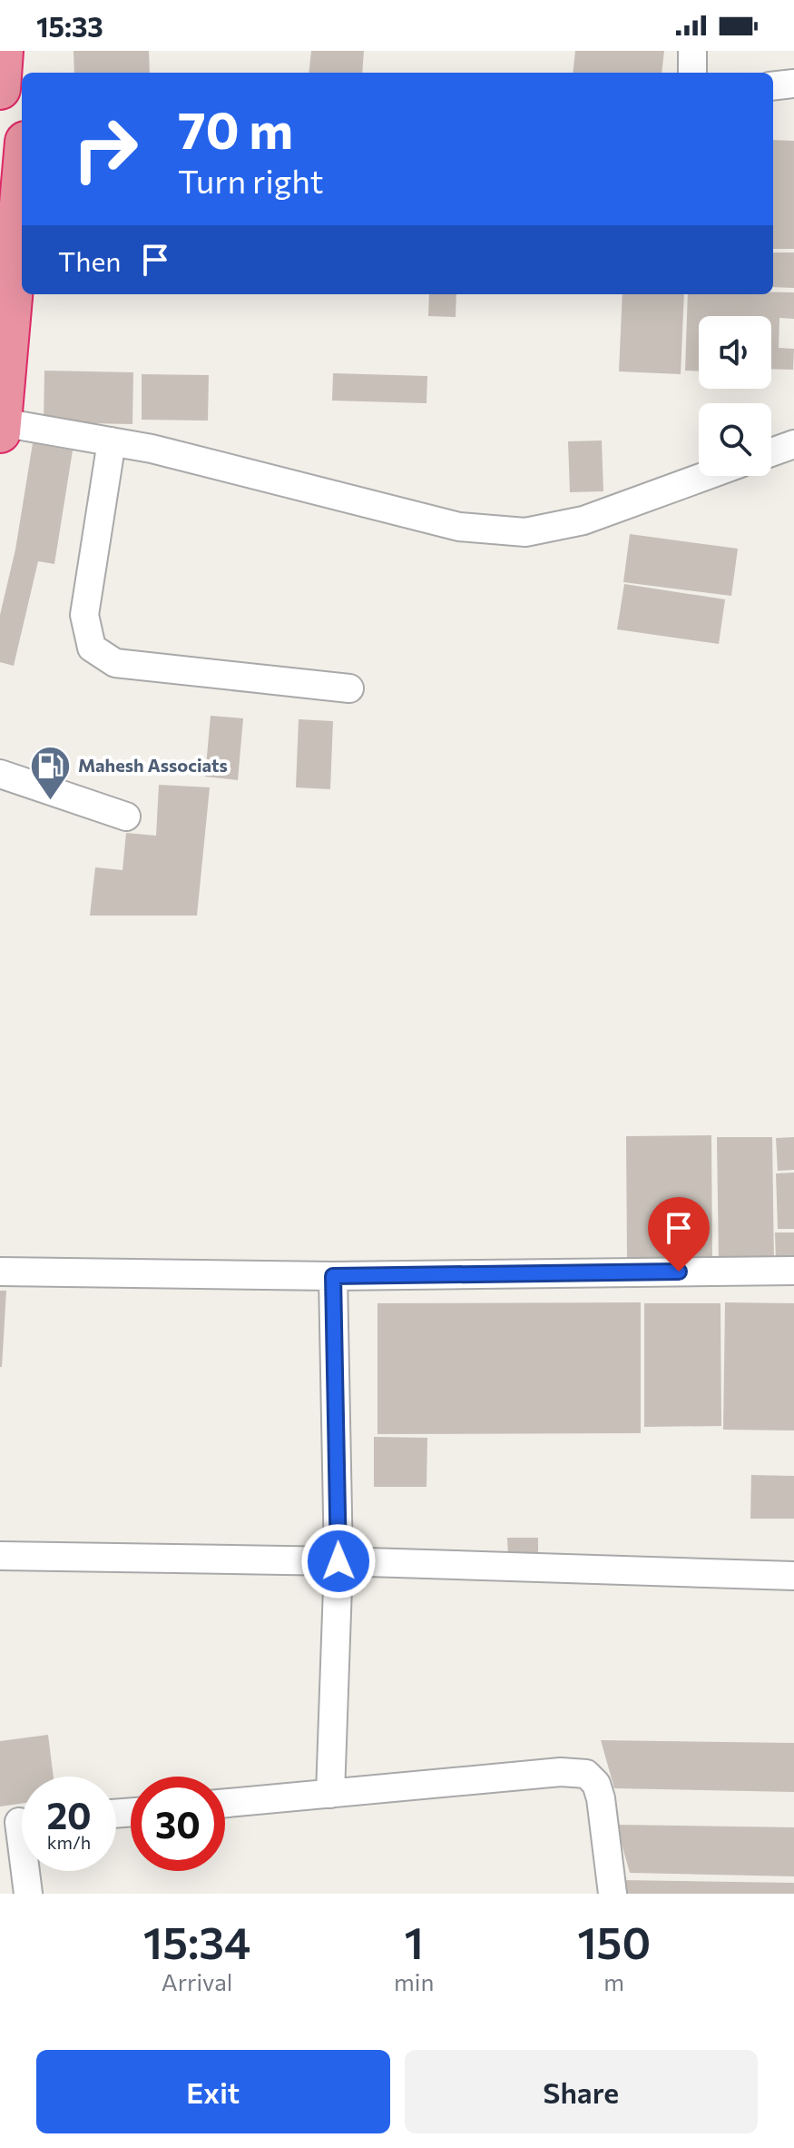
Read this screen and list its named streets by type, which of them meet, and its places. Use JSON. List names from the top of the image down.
{
  "places": {
    "fuel station": ["Mahesh Associats"]
  },
  "page": {
    "status": "15:33",
    "turn": ["70 m", "Turn right"],
    "then": "Then",
    "speed": "20 km/h",
    "limit": "30",
    "eta": [
      "15:34",
      "Arrival",
      "1",
      "min",
      "150",
      "m"
    ],
    "buttons": ["Exit", "Share"]
  }
}
